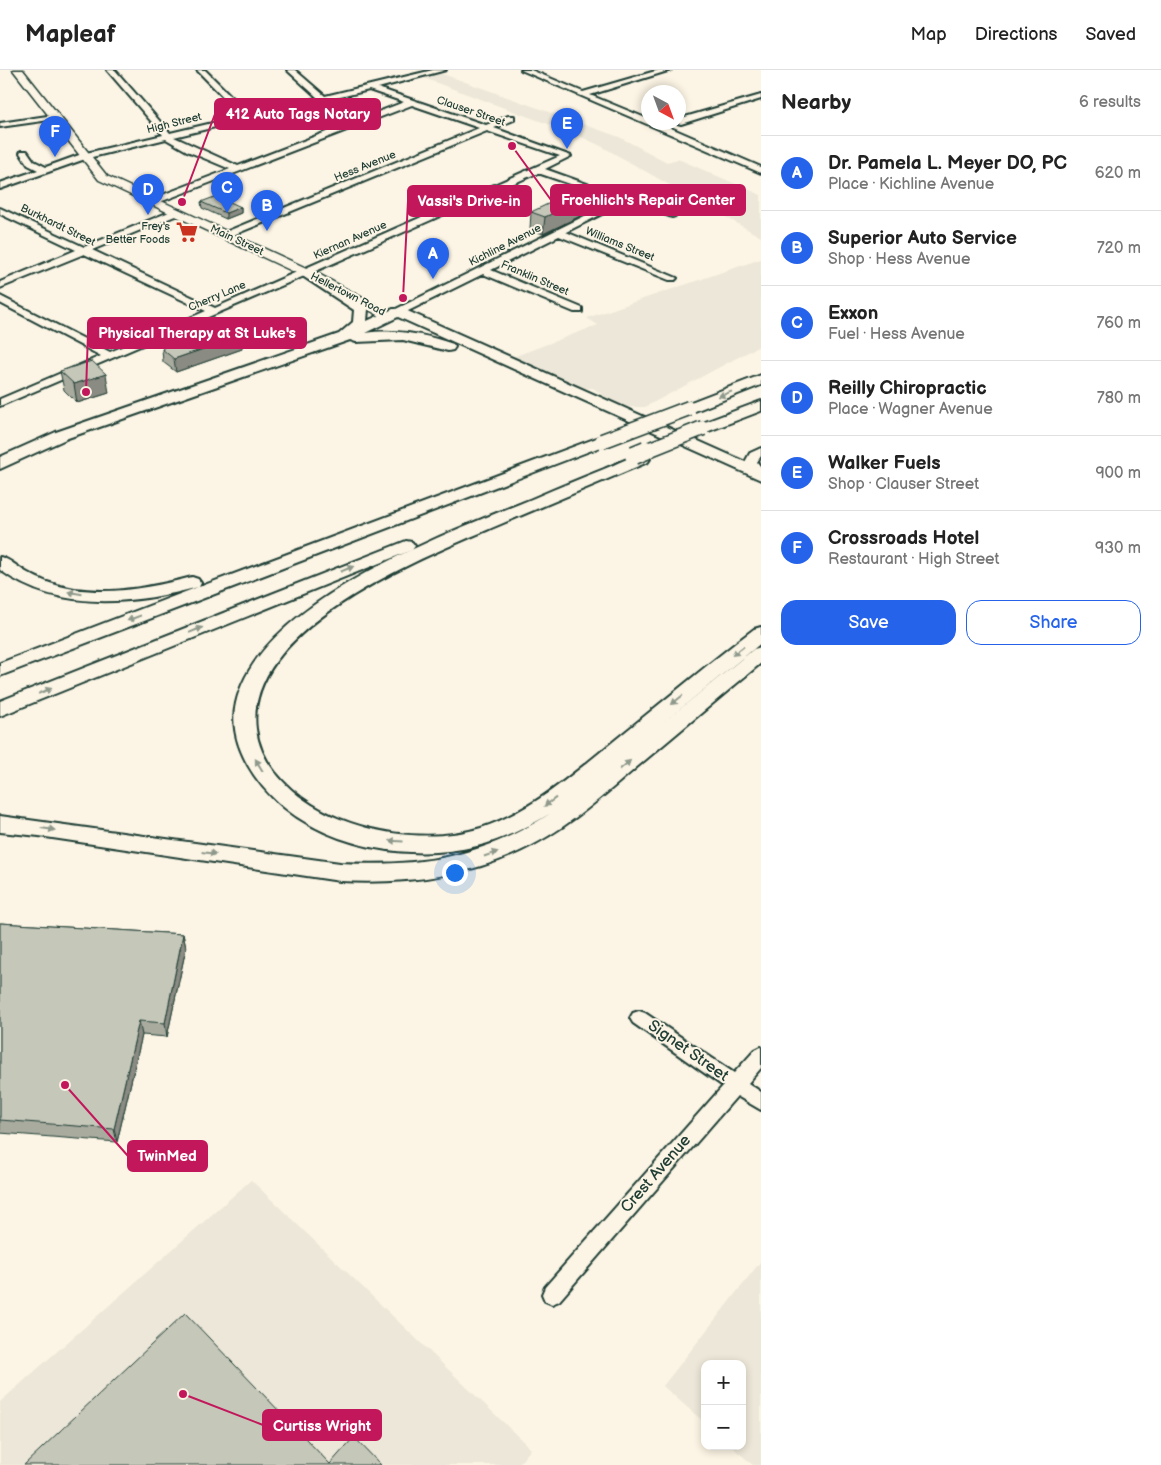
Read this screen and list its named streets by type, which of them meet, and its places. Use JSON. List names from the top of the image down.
{
  "streets": {
    "highway": ["Hellertown Road"],
    "main road": ["Main Street"],
    "street": [
      "Clauser Street",
      "High Street",
      "Hess Avenue",
      "Burkhardt Street",
      "Kiernan Avenue",
      "Williams Street",
      "Kichline Avenue",
      "Franklin Street",
      "Cherry Lane",
      "Signet Street",
      "Crest Avenue"
    ]
  },
  "crossings": [
    ["Clauser Street", "High Street"],
    ["Clauser Street", "Hess Avenue"],
    ["Clauser Street", "Kiernan Avenue"],
    ["High Street", "Main Street"],
    ["Hess Avenue", "Main Street"],
    ["Burkhardt Street", "Cherry Lane"],
    ["Main Street", "Kiernan Avenue"],
    ["Main Street", "Hellertown Road"],
    ["Main Street", "Cherry Lane"],
    ["Kiernan Avenue", "Hellertown Road"],
    ["Kiernan Avenue", "Cherry Lane"],
    ["Williams Street", "Kichline Avenue"],
    ["Kichline Avenue", "Franklin Street"],
    ["Kichline Avenue", "Hellertown Road"],
    ["Hellertown Road", "Cherry Lane"],
    ["Signet Street", "Crest Avenue"]
  ],
  "places": {
    "other": [
      "Froehlich's Repair Center",
      "412 Auto Tags Notary",
      "Vassi's Drive-in",
      "Physical Therapy at St Luke's",
      "TwinMed",
      "Curtiss Wright"
    ],
    "supermarket": ["Frey's Better Foods"]
  },
  "north": "bottom right",
  "page": {
    "header": "Mapleaf",
    "nav": ["Map", "Directions", "Saved"],
    "heading": ["Nearby", "6 results"],
    "pins": [
      "E",
      "F",
      "C",
      "D",
      "B",
      "A"
    ],
    "list": [
      {
        "mark": "A",
        "name": "Dr. Pamela L. Meyer DO, PC",
        "note": "Place · Kichline Avenue",
        "value": "620 m"
      },
      {
        "mark": "B",
        "name": "Superior Auto Service",
        "note": "Shop · Hess Avenue",
        "value": "720 m"
      },
      {
        "mark": "C",
        "name": "Exxon",
        "note": "Fuel · Hess Avenue",
        "value": "760 m"
      },
      {
        "mark": "D",
        "name": "Reilly Chiropractic",
        "note": "Place · Wagner Avenue",
        "value": "780 m"
      },
      {
        "mark": "E",
        "name": "Walker Fuels",
        "note": "Shop · Clauser Street",
        "value": "900 m"
      },
      {
        "mark": "F",
        "name": "Crossroads Hotel",
        "note": "Restaurant · High Street",
        "value": "930 m"
      }
    ],
    "buttons": ["Save", "Share"],
    "map_buttons": ["+", "−"]
  }
}
